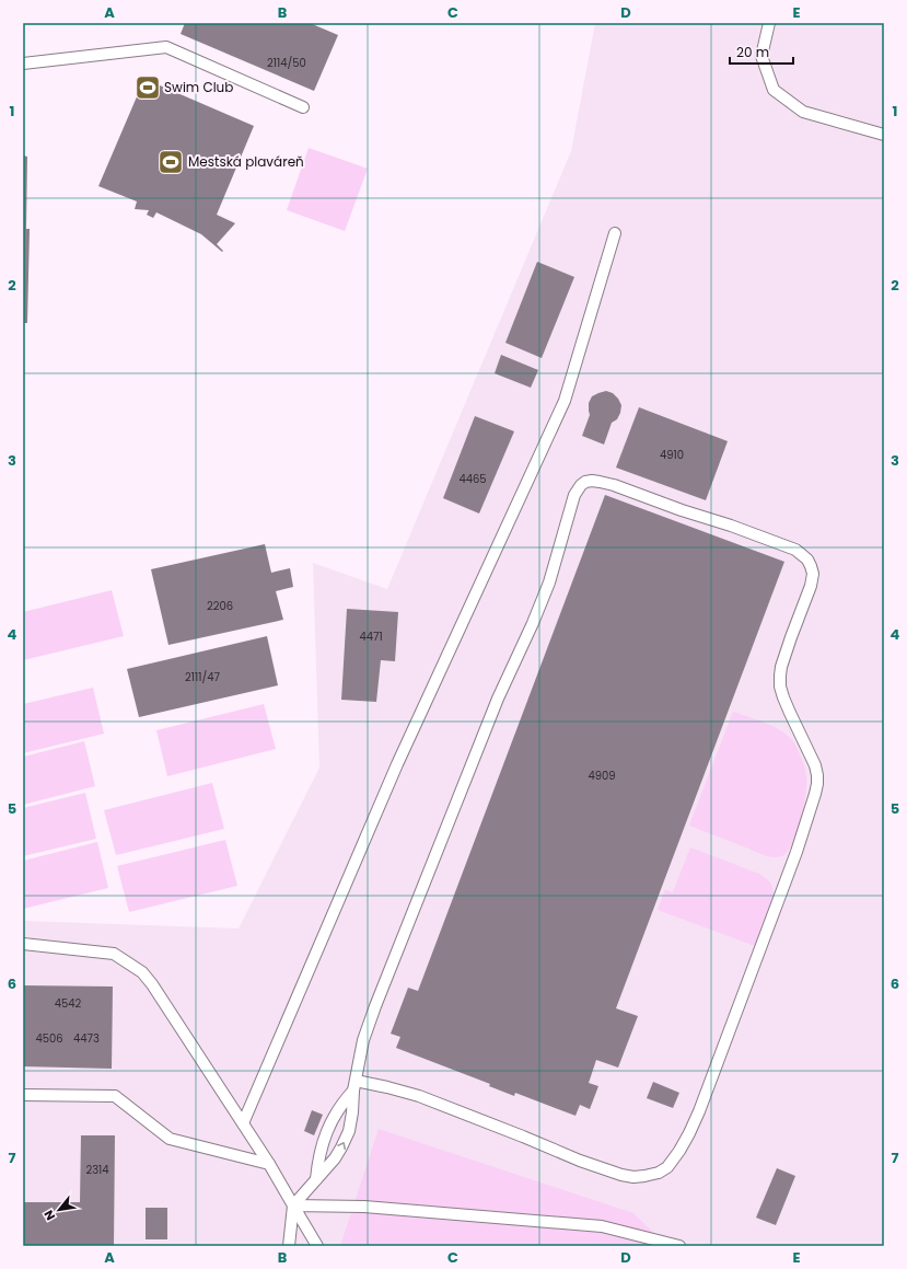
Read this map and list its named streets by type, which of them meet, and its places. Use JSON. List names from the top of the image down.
{
  "places": {
    "sports": ["Swim Club", "Mestská plaváreň"]
  },
  "house_numbers": [
    "2114/50",
    "4910",
    "4465",
    "2206",
    "4471",
    "2111/47",
    "4909",
    "4542",
    "4506",
    "4473",
    "2314"
  ],
  "scale_bar": "20 m",
  "north": "bottom left",
  "grid": {
    "columns": [
      "A",
      "B",
      "C",
      "D",
      "E"
    ],
    "rows": [
      "1",
      "2",
      "3",
      "4",
      "5",
      "6",
      "7"
    ]
  }
}
